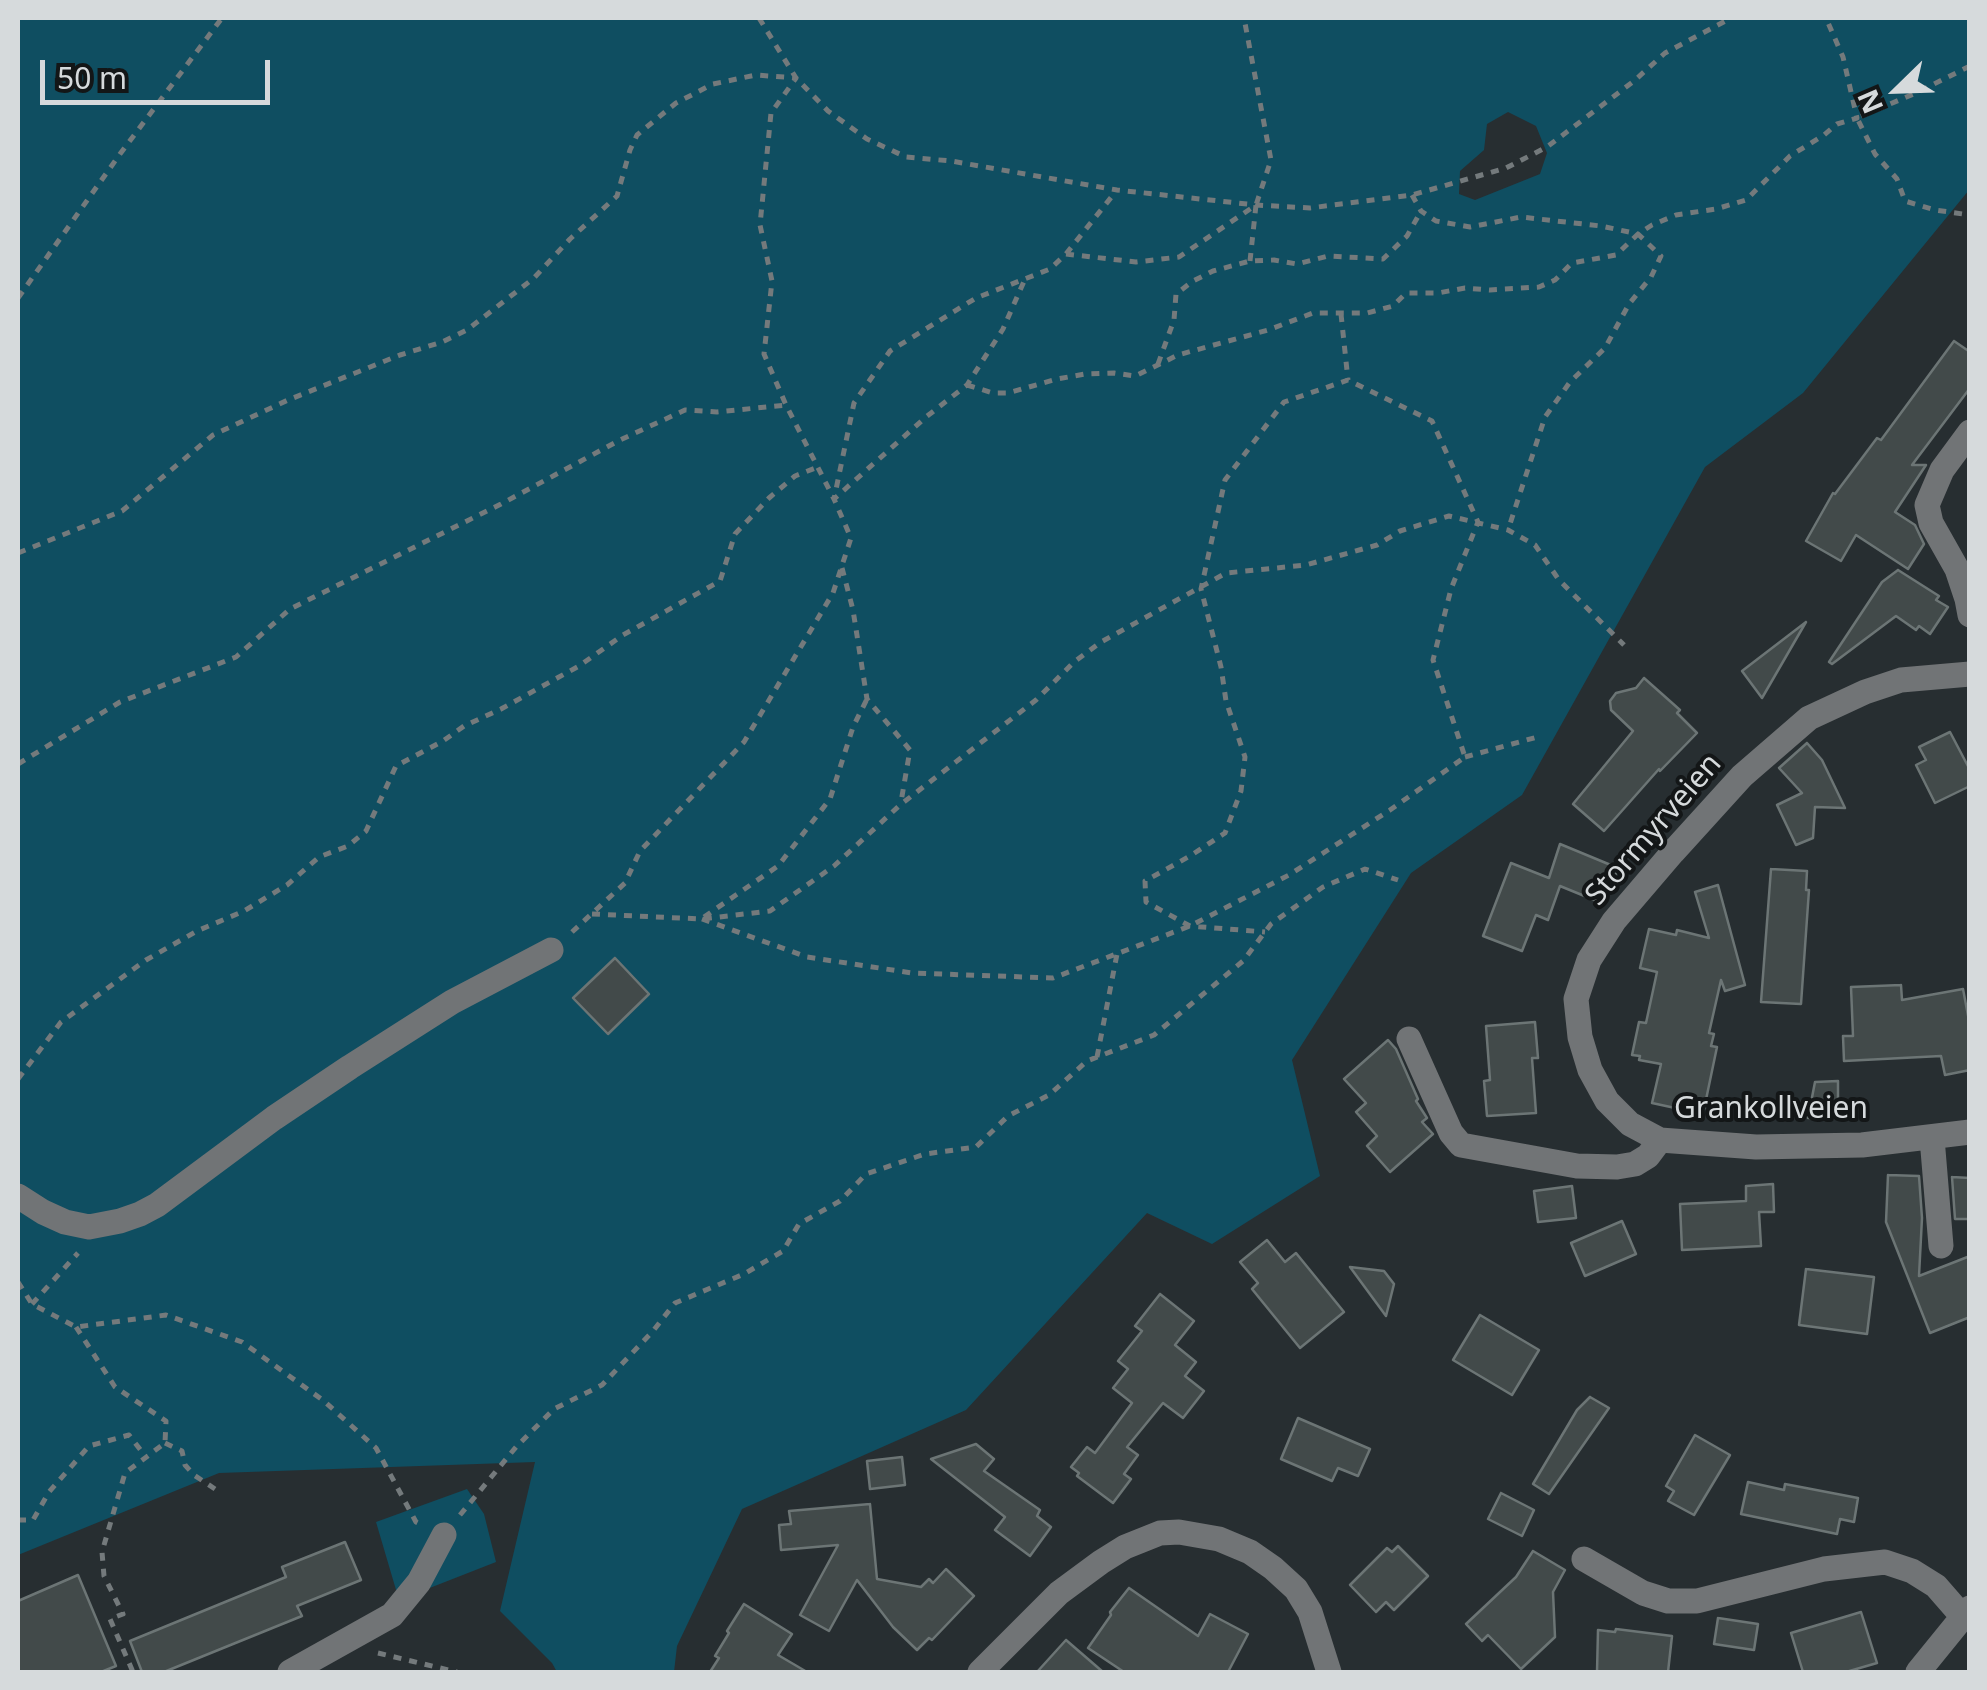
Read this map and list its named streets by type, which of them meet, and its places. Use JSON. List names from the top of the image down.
{
  "streets": {
    "street": ["Stormyrveien", "Grankollveien"]
  },
  "crossings": [
    ["Stormyrveien", "Grankollveien"]
  ],
  "scale_bar": "50 m",
  "north": "bottom left"
}
